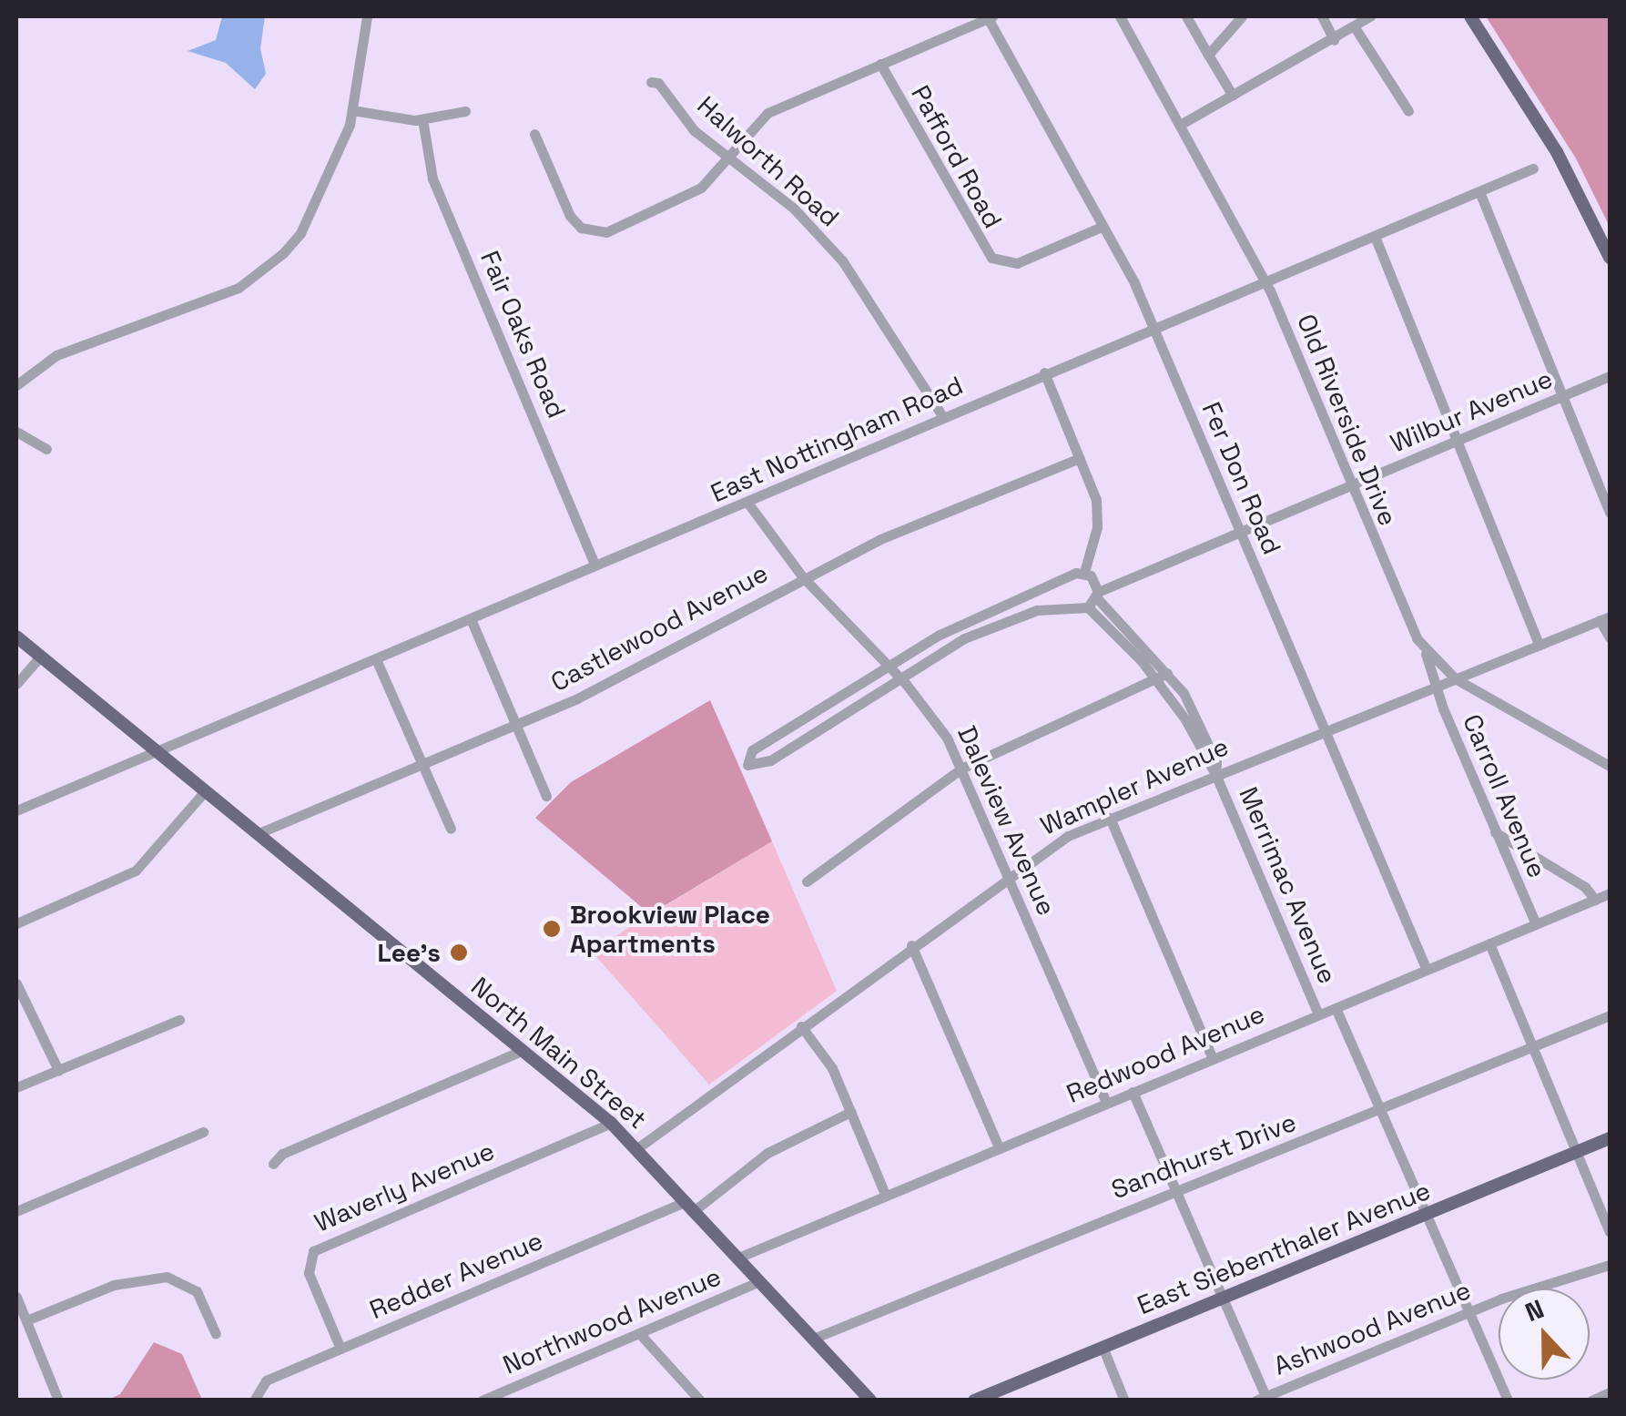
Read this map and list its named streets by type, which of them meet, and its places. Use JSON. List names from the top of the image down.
{
  "streets": {
    "main road": ["North Main Street", "East Siebenthaler Avenue"],
    "street": [
      "Pafford Road",
      "Halworth Road",
      "Fair Oaks Road",
      "Wilbur Avenue",
      "Old Riverside Drive",
      "East Nottingham Road",
      "Fer Don Road",
      "Castlewood Avenue",
      "Wampler Avenue",
      "Carroll Avenue",
      "Daleview Avenue",
      "Merrimac Avenue",
      "Redwood Avenue",
      "Sandhurst Drive",
      "Waverly Avenue",
      "Redder Avenue",
      "Northwood Avenue",
      "Ashwood Avenue"
    ]
  },
  "crossings": [
    ["Pafford Road", "Fer Don Road"],
    ["Halworth Road", "East Nottingham Road"],
    ["Fair Oaks Road", "East Nottingham Road"],
    ["Wilbur Avenue", "Old Riverside Drive"],
    ["Wilbur Avenue", "Fer Don Road"],
    ["Wilbur Avenue", "Merrimac Avenue"],
    ["Old Riverside Drive", "East Nottingham Road"],
    ["Old Riverside Drive", "Wampler Avenue"],
    ["Old Riverside Drive", "Carroll Avenue"],
    ["East Nottingham Road", "Fer Don Road"],
    ["East Nottingham Road", "Daleview Avenue"],
    ["East Nottingham Road", "North Main Street"],
    ["Fer Don Road", "Wampler Avenue"],
    ["Fer Don Road", "Redwood Avenue"],
    ["Castlewood Avenue", "Daleview Avenue"],
    ["Castlewood Avenue", "North Main Street"],
    ["Wampler Avenue", "Carroll Avenue"],
    ["Wampler Avenue", "Daleview Avenue"],
    ["Wampler Avenue", "Merrimac Avenue"],
    ["Wampler Avenue", "North Main Street"],
    ["Carroll Avenue", "Redwood Avenue"],
    ["Daleview Avenue", "Redwood Avenue"],
    ["Merrimac Avenue", "Redwood Avenue"],
    ["Merrimac Avenue", "Sandhurst Drive"],
    ["Merrimac Avenue", "East Siebenthaler Avenue"],
    ["Merrimac Avenue", "Ashwood Avenue"],
    ["North Main Street", "Redwood Avenue"],
    ["North Main Street", "Sandhurst Drive"],
    ["North Main Street", "Waverly Avenue"],
    ["North Main Street", "Redder Avenue"],
    ["North Main Street", "Northwood Avenue"],
    ["Waverly Avenue", "Redder Avenue"]
  ],
  "places": ["Brookview Place Apartments", "Lee's"],
  "north": "top"
}
